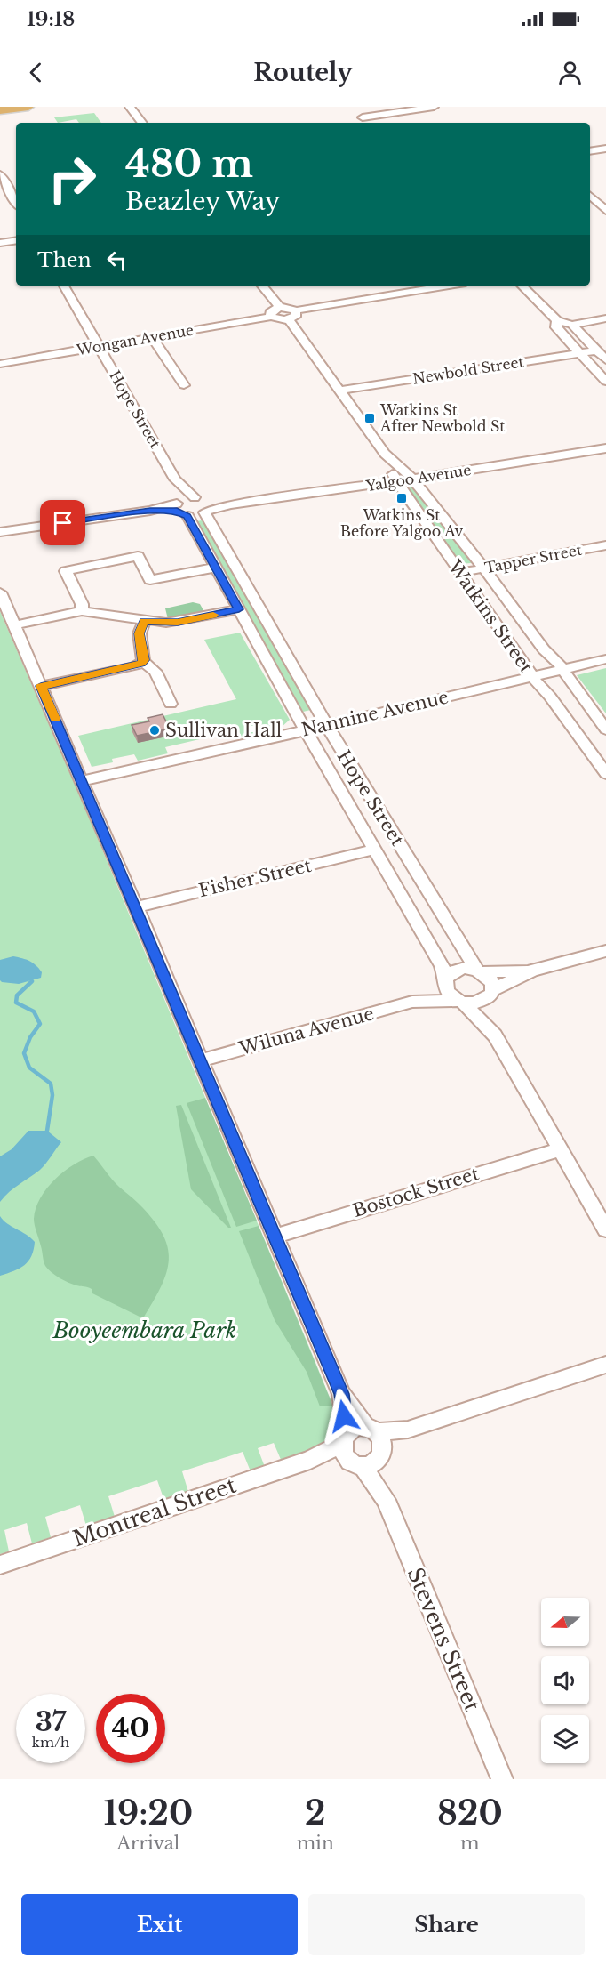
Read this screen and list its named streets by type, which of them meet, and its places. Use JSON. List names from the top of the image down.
{
  "streets": {
    "street": [
      "Wongan Avenue",
      "Newbold Street",
      "Hope Street",
      "Yalgoo Avenue",
      "Tapper Street",
      "Watkins Street",
      "Nannine Avenue",
      "Fisher Street",
      "Wiluna Avenue",
      "Bostock Street",
      "Montreal Street",
      "Stevens Street"
    ]
  },
  "crossings": [
    ["Wongan Avenue", "Hope Street"],
    ["Newbold Street", "Watkins Street"],
    ["Hope Street", "Yalgoo Avenue"],
    ["Hope Street", "Nannine Avenue"],
    ["Hope Street", "Fisher Street"],
    ["Hope Street", "Wiluna Avenue"],
    ["Yalgoo Avenue", "Watkins Street"],
    ["Tapper Street", "Watkins Street"],
    ["Watkins Street", "Nannine Avenue"],
    ["Nannine Avenue", "Stevens Street"],
    ["Fisher Street", "Stevens Street"],
    ["Wiluna Avenue", "Stevens Street"],
    ["Bostock Street", "Stevens Street"],
    ["Montreal Street", "Stevens Street"]
  ],
  "parks": ["Booyeembara Park"],
  "places": {
    "transit": ["Watkins St After Newbold St", "Watkins St Before Yalgoo Av"],
    "other": ["Sullivan Hall"]
  },
  "north": "left",
  "page": {
    "status": "19:18",
    "header": "Routely",
    "turn": ["480 m", "Beazley Way"],
    "then": "Then",
    "speed": "37 km/h",
    "limit": "40",
    "eta": [
      "19:20",
      "Arrival",
      "2",
      "min",
      "820",
      "m"
    ],
    "buttons": ["Exit", "Share"]
  }
}
